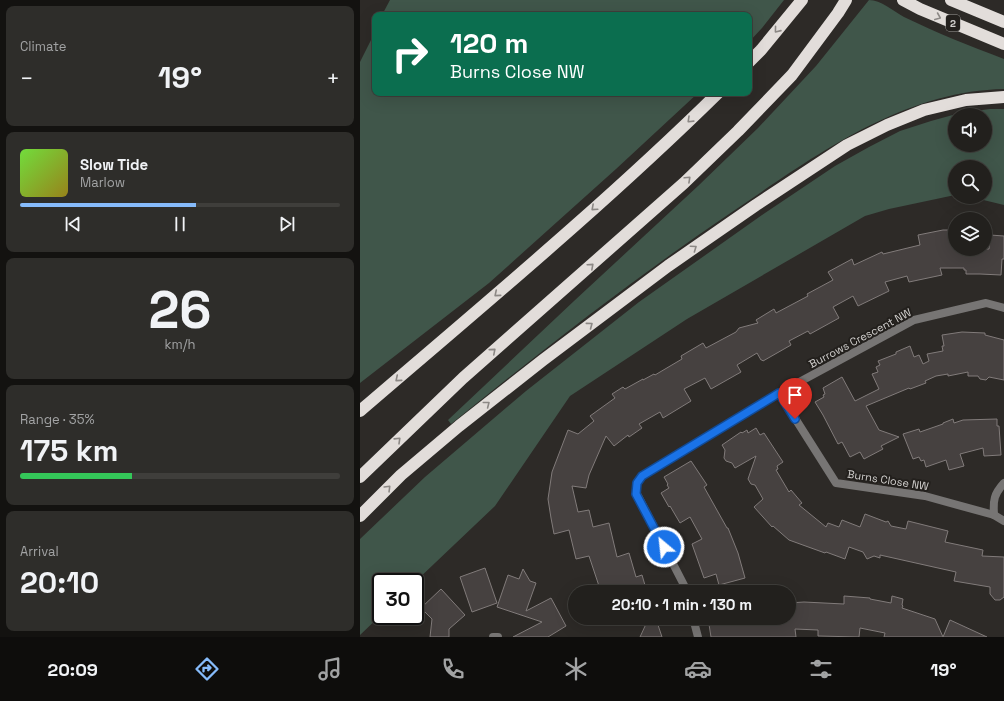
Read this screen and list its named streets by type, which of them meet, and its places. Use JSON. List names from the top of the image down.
{
  "streets": {
    "highway": ["2"],
    "street": ["Burrows Crescent NW", "Burns Close NW"]
  },
  "crossings": [
    ["Burrows Crescent NW", "Burns Close NW"]
  ],
  "page": {
    "tile": [
      "Climate",
      ["26", "km/h"],
      ["Range · 35%", "175 km"],
      ["Arrival", "20:10"]
    ],
    "turn": ["120 m", "Burns Close NW"],
    "heat": ["−", "19°", "+"],
    "song": ["Slow Tide", "Marlow"],
    "limit": "30",
    "trip": "20:10 · 1 min · 130 m",
    "tabs": ["20:09", "19°"]
  }
}
